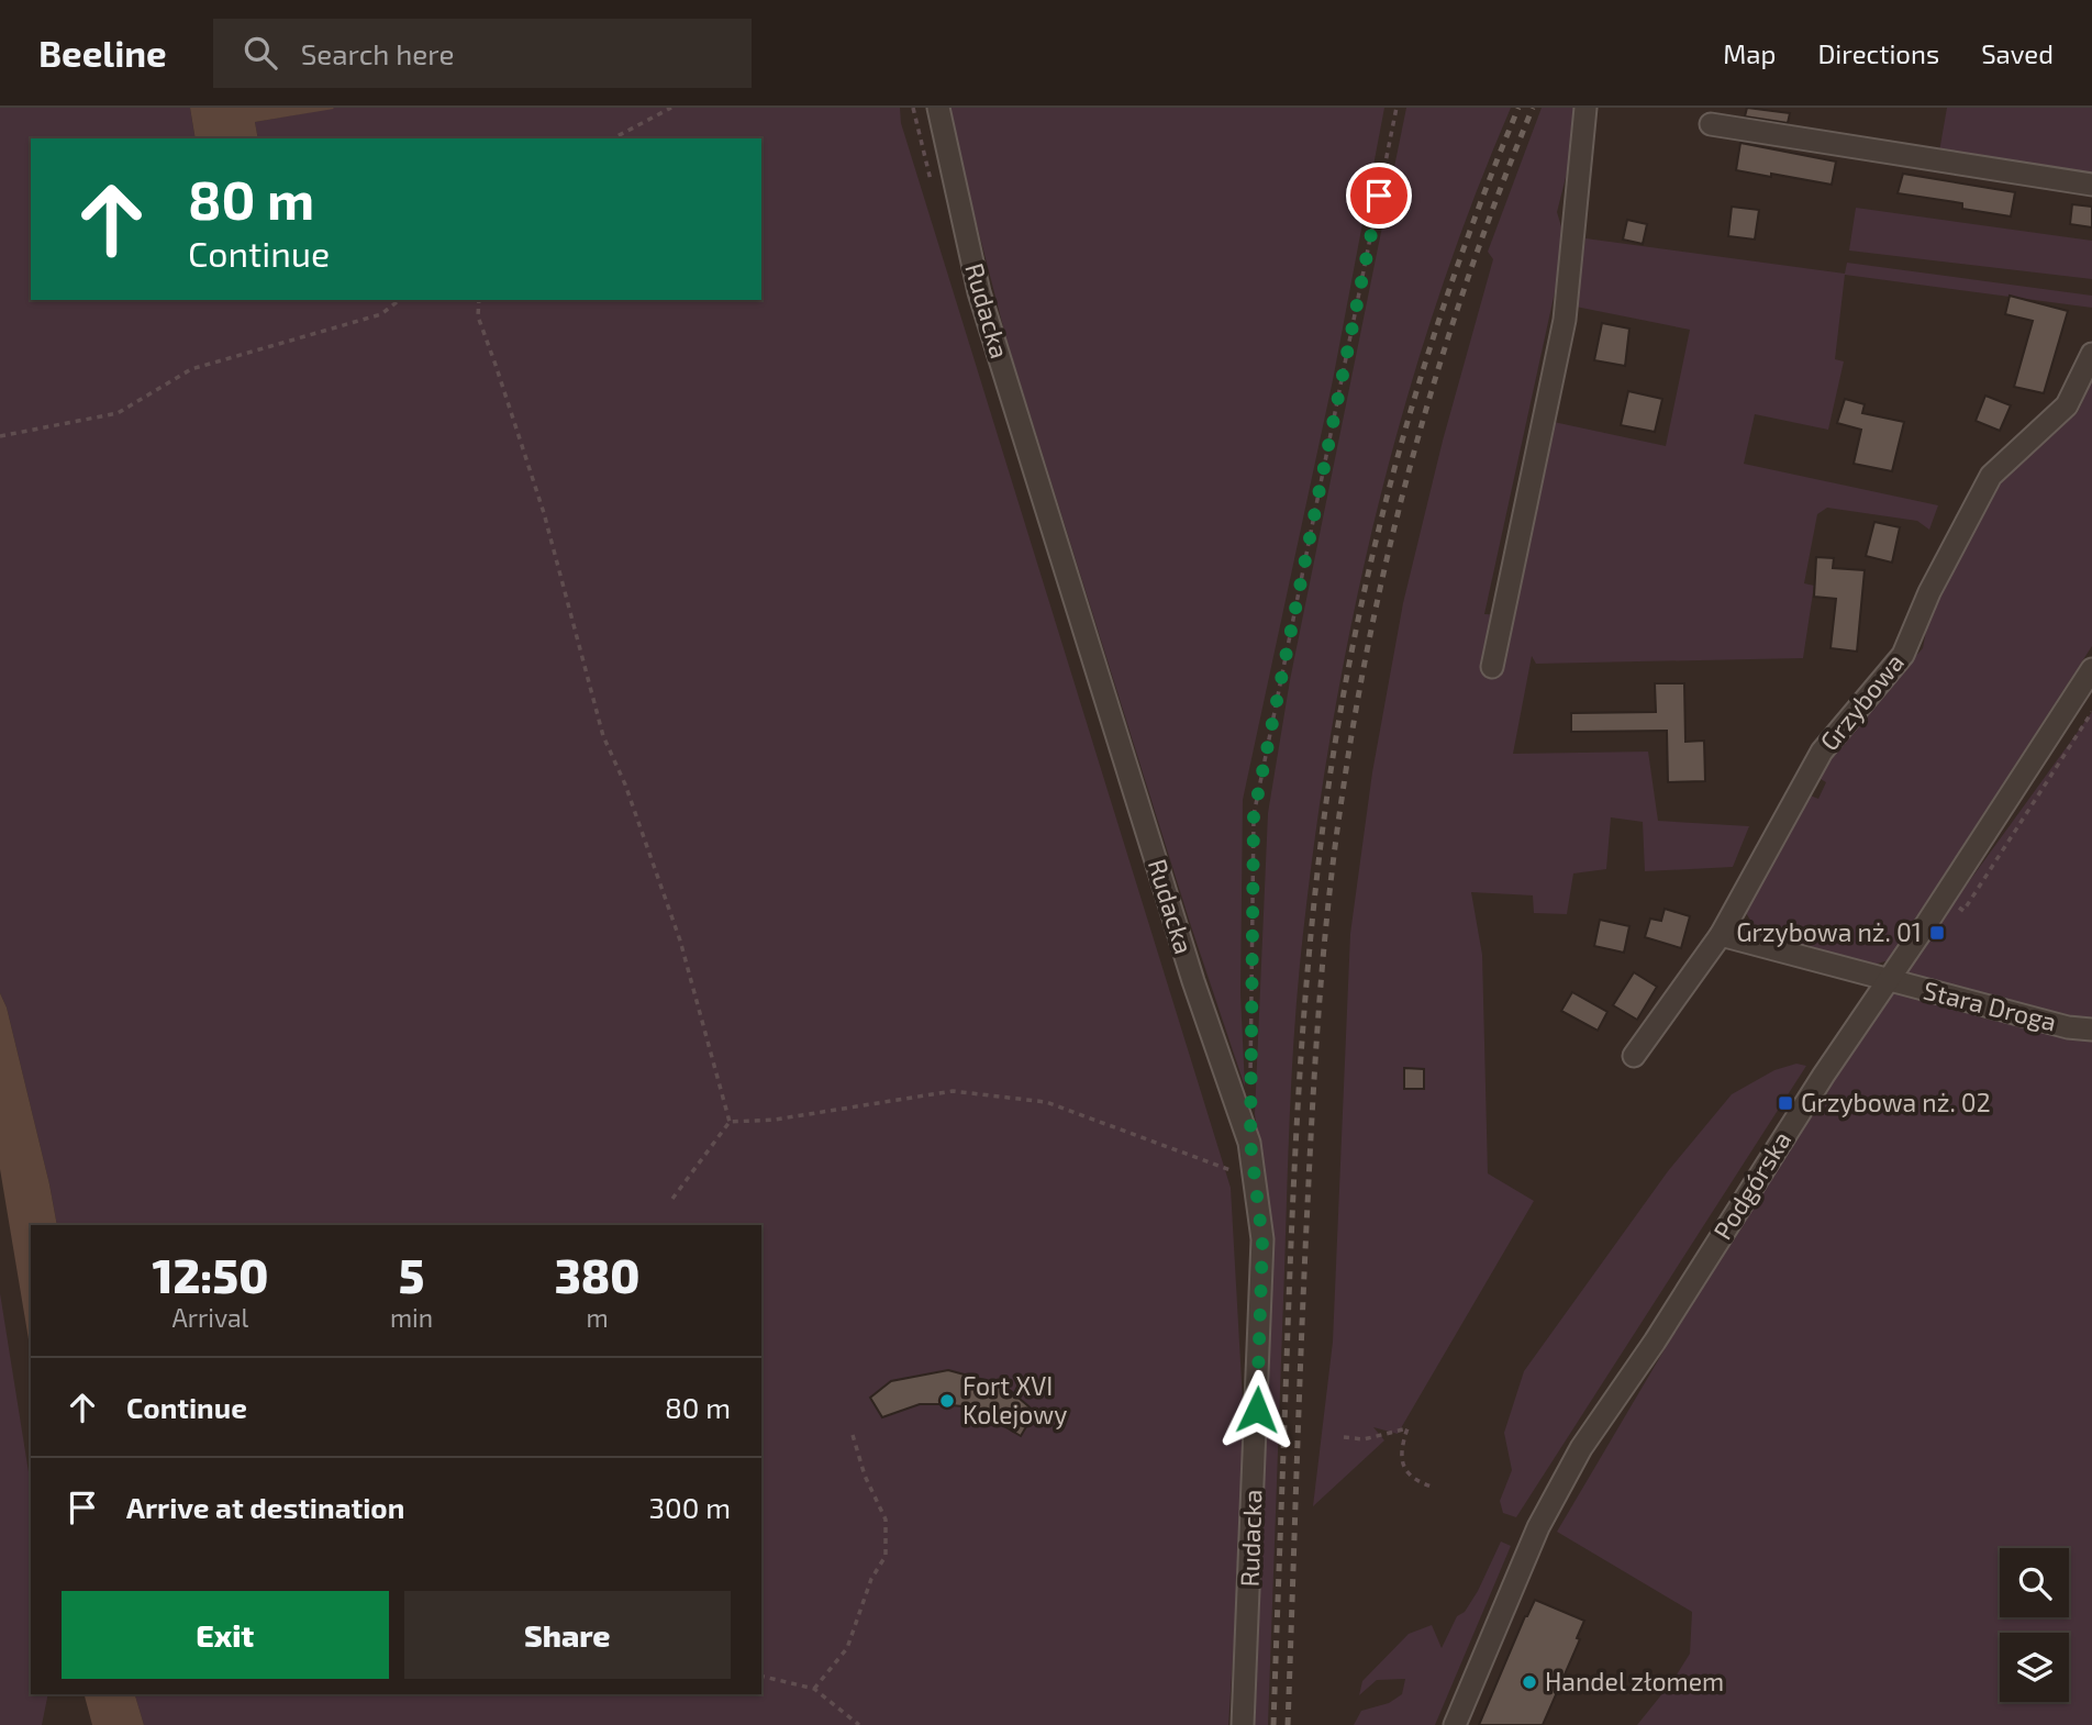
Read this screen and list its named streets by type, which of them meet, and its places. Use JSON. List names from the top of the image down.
{
  "streets": {
    "street": [
      "Rudacka",
      "Grzybowa",
      "Stara Droga",
      "Podgórska"
    ]
  },
  "crossings": [
    ["Grzybowa", "Stara Droga"],
    ["Stara Droga", "Podgórska"]
  ],
  "places": {
    "transit": ["Grzybowa nż. 01", "Grzybowa nż. 02"],
    "other": ["Fort XVI Kolejowy", "Handel złomem"]
  },
  "page": {
    "header": "Beeline",
    "search": "Search here",
    "nav": ["Map", "Directions", "Saved"],
    "turn": ["80 m", "Continue"],
    "eta": [
      "12:50",
      "Arrival",
      "5",
      "min",
      "380",
      "m"
    ],
    "list": [
      {
        "name": "Continue",
        "value": "80 m"
      },
      {
        "name": "Arrive at destination",
        "value": "300 m"
      }
    ],
    "buttons": ["Exit", "Share"]
  }
}
